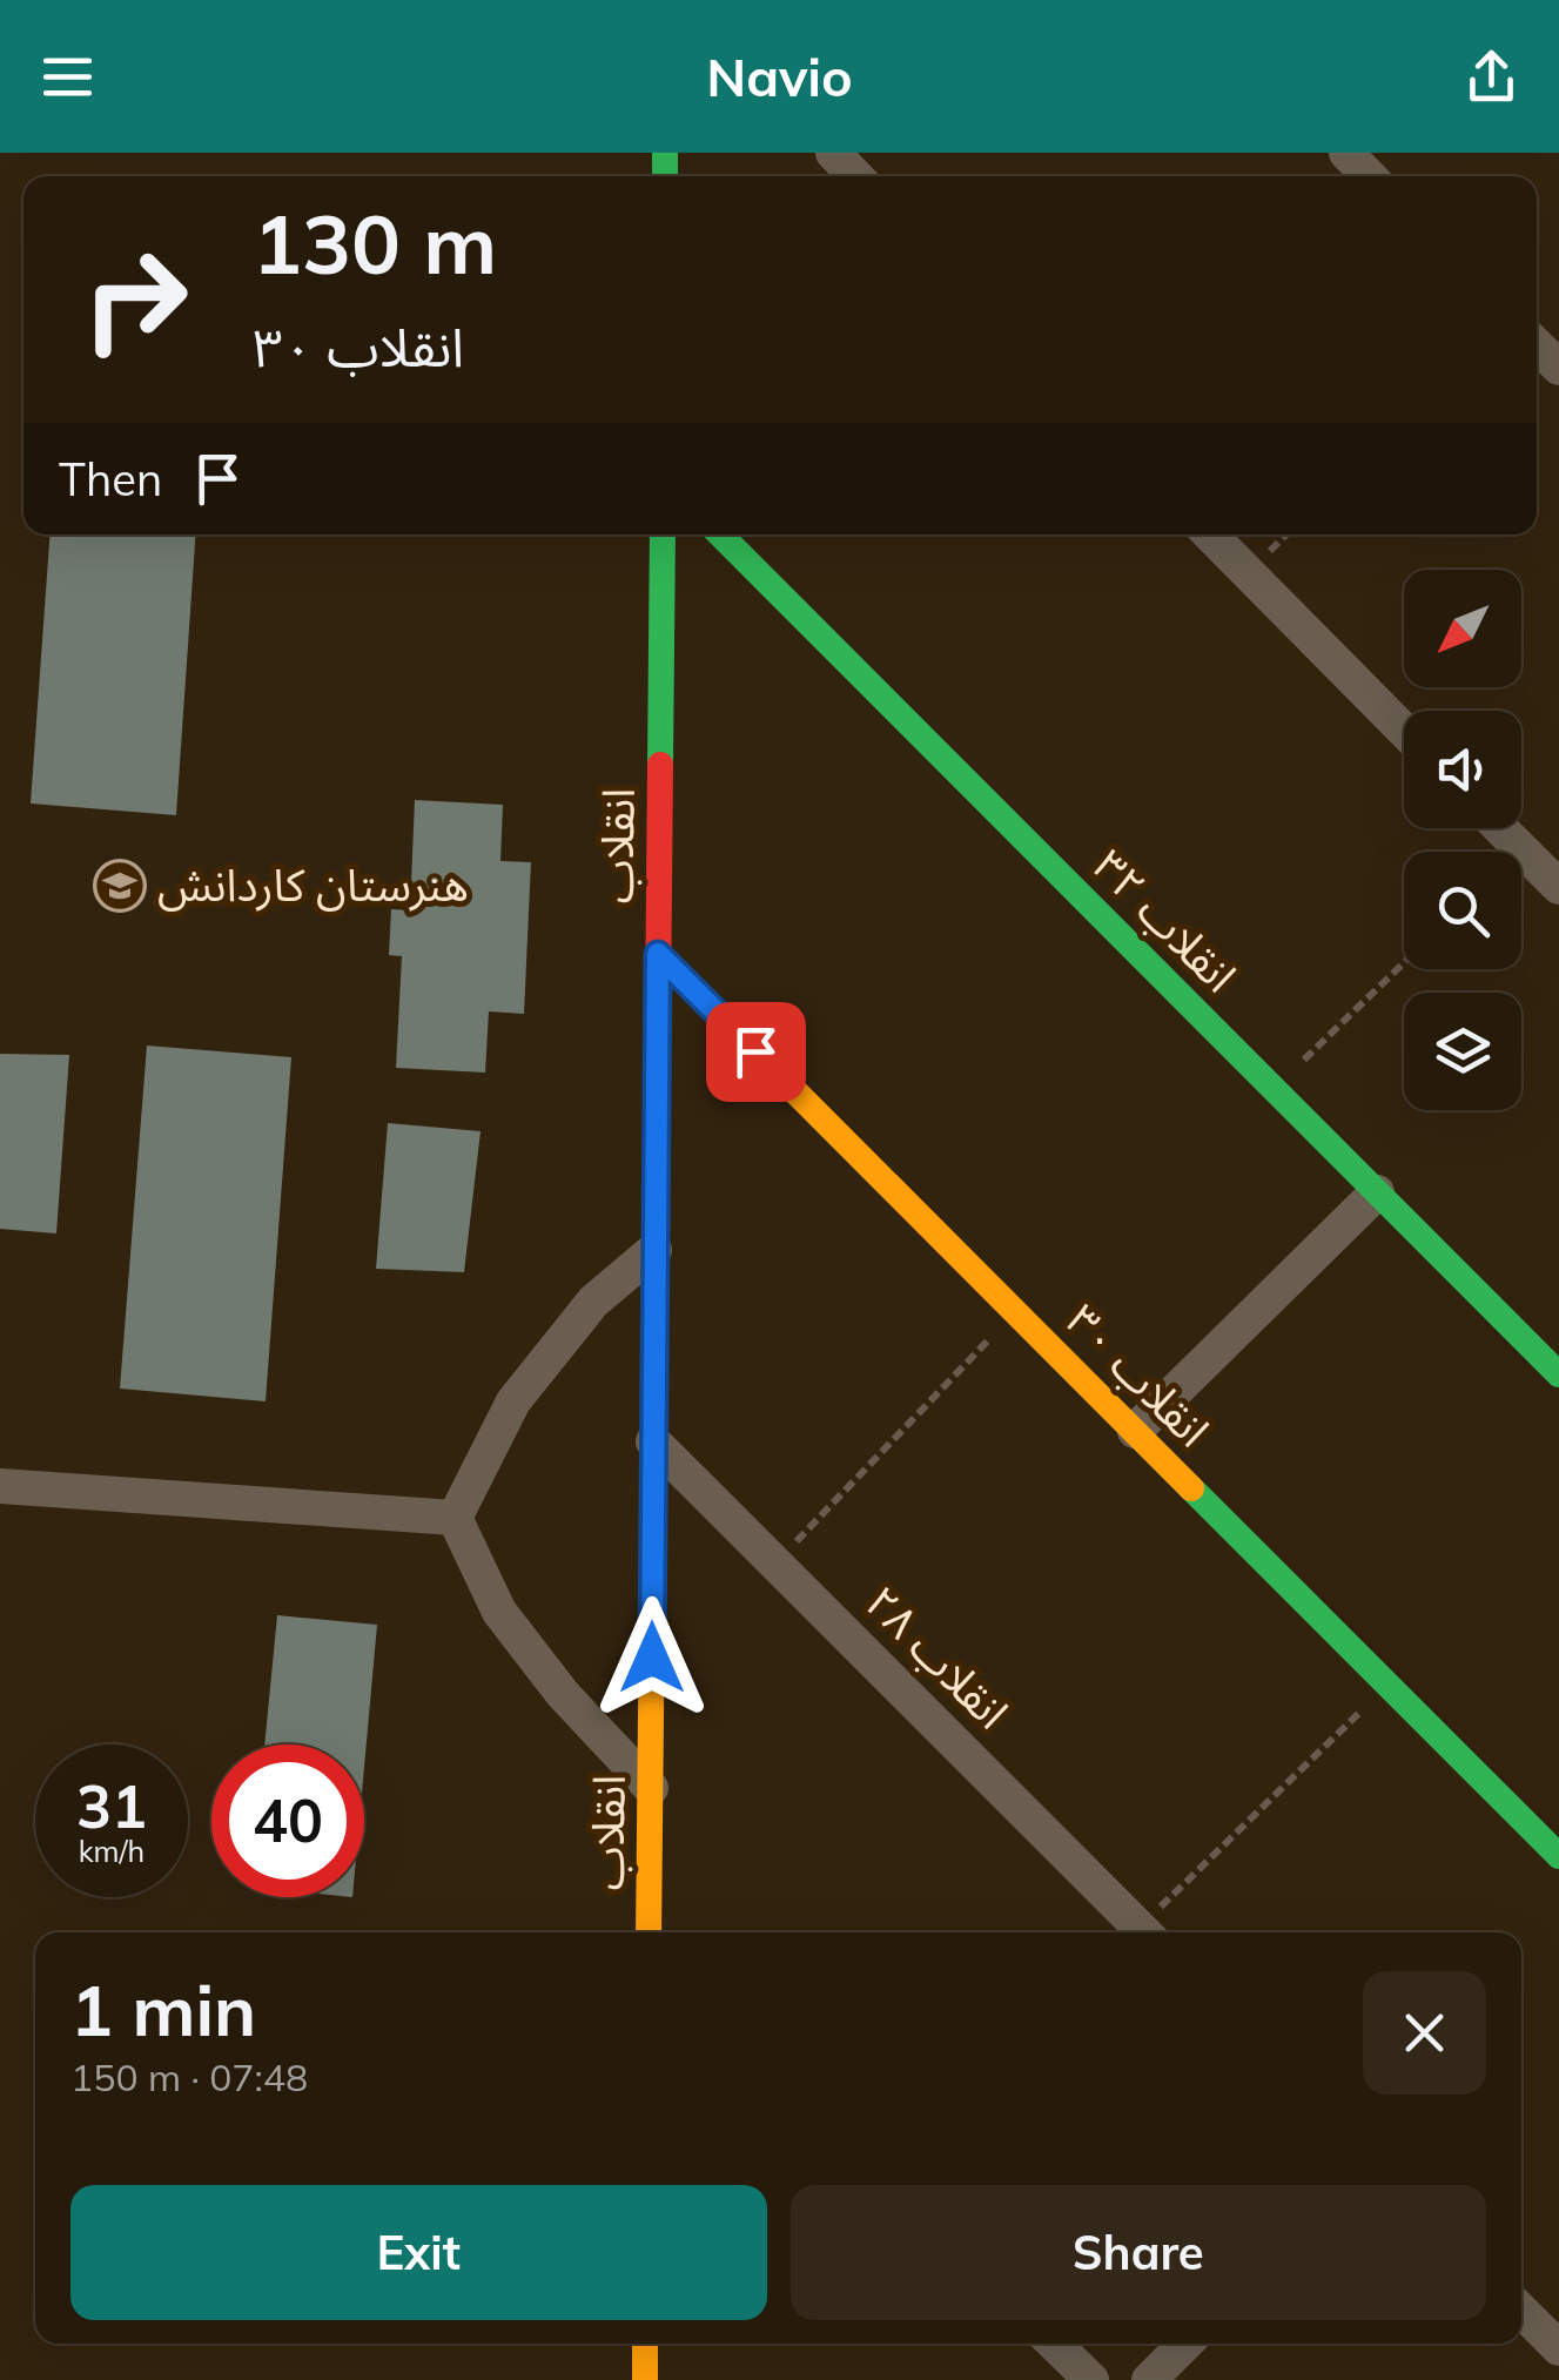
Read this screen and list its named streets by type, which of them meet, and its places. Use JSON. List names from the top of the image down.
{
  "streets": {
    "street": [
      "انقلاب",
      "انقلاب ۳۲",
      "انقلاب ۳۰",
      "انقلاب ۲۸"
    ]
  },
  "crossings": [
    ["انقلاب", "انقلاب ۳۰"],
    ["انقلاب", "انقلاب ۲۸"]
  ],
  "places": {
    "school or university": ["هنرستان کاردانش"]
  },
  "north": "bottom left",
  "page": {
    "header": "Navio",
    "turn": ["130 m", "انقلاب ۳۰"],
    "then": "Then",
    "speed": "31 km/h",
    "limit": "40",
    "heading": ["1 min", "150 m · 07:48"],
    "buttons": ["Exit", "Share"]
  }
}
